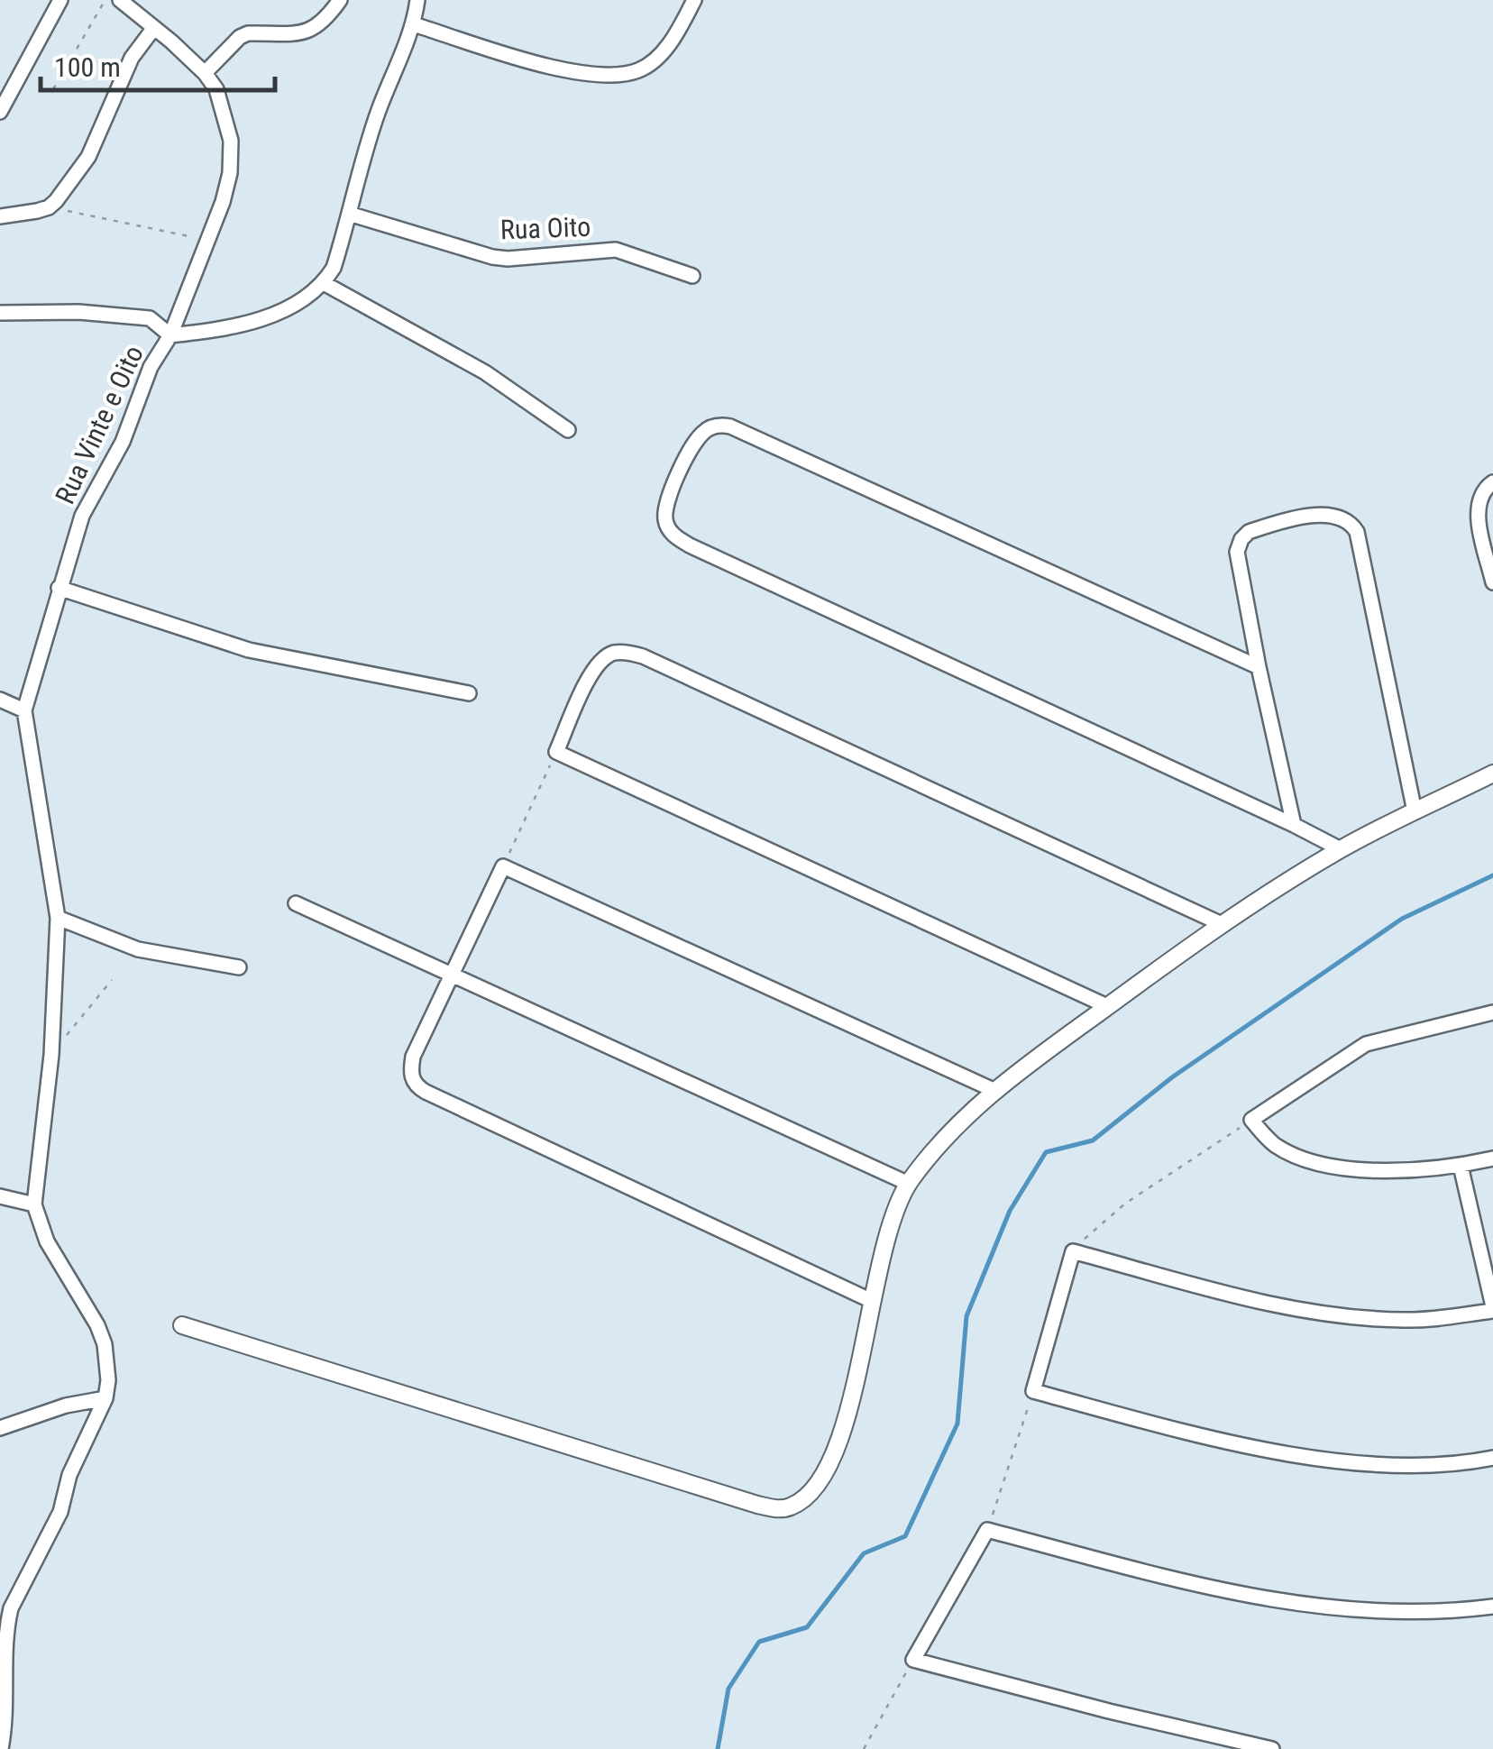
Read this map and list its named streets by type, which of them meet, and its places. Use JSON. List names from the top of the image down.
{
  "streets": {
    "street": ["Rua Oito", "Rua Vinte e Oito"]
  },
  "scale_bar": "100 m"
}
